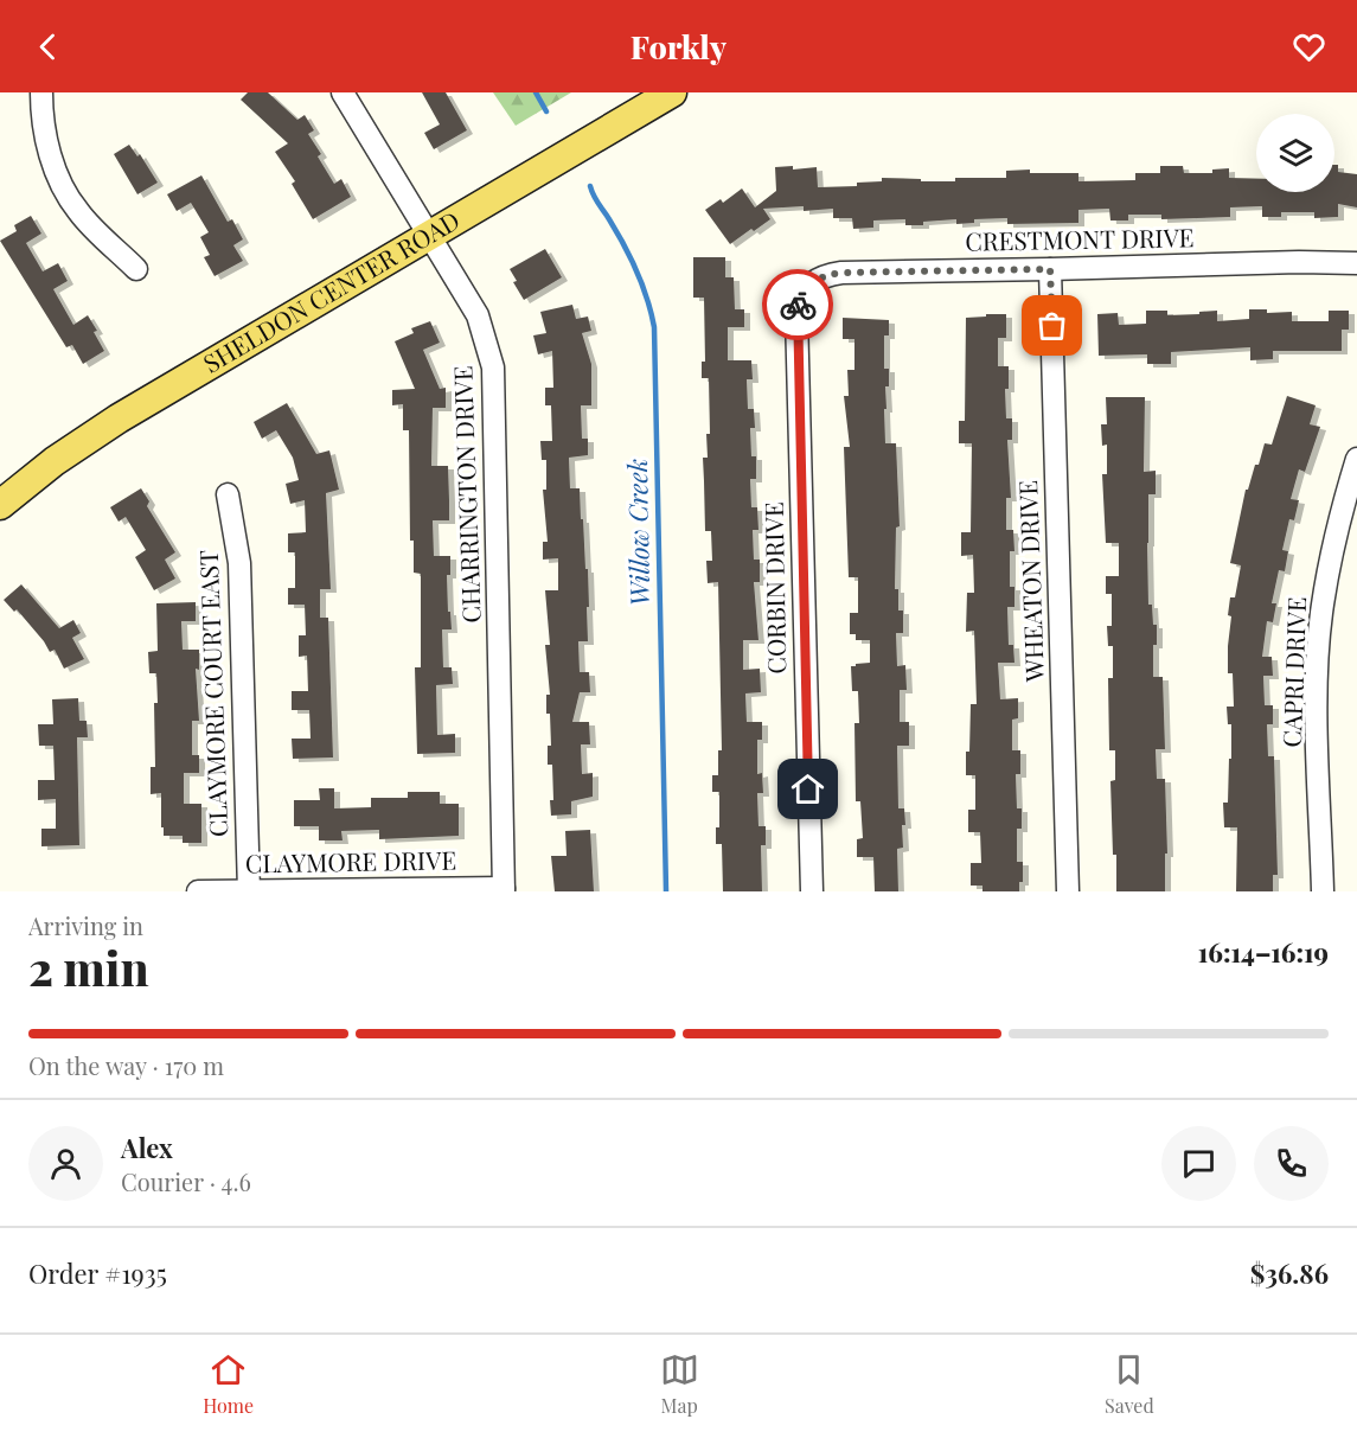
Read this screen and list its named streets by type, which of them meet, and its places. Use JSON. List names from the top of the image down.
{
  "streets": {
    "main road": ["SHELDON CENTER ROAD"],
    "street": [
      "CRESTMONT DRIVE",
      "CHARRINGTON DRIVE",
      "WHEATON DRIVE",
      "CORBIN DRIVE",
      "CAPRI DRIVE",
      "CLAYMORE COURT EAST",
      "CLAYMORE DRIVE"
    ]
  },
  "crossings": [
    ["CRESTMONT DRIVE", "WHEATON DRIVE"],
    ["CRESTMONT DRIVE", "CORBIN DRIVE"],
    ["SHELDON CENTER ROAD", "CHARRINGTON DRIVE"],
    ["CHARRINGTON DRIVE", "CLAYMORE DRIVE"],
    ["CLAYMORE COURT EAST", "CLAYMORE DRIVE"]
  ],
  "water": ["Willow Creek"],
  "page": {
    "header": "Forkly",
    "heading": ["2 min", "Arriving in", "16:14–16:19"],
    "panel": [
      "Alex",
      "Courier · 4.6",
      "Order #1935",
      "$36.86"
    ],
    "bar": "On the way · 170 m",
    "tabs": ["Home", "Map", "Saved"]
  }
}
